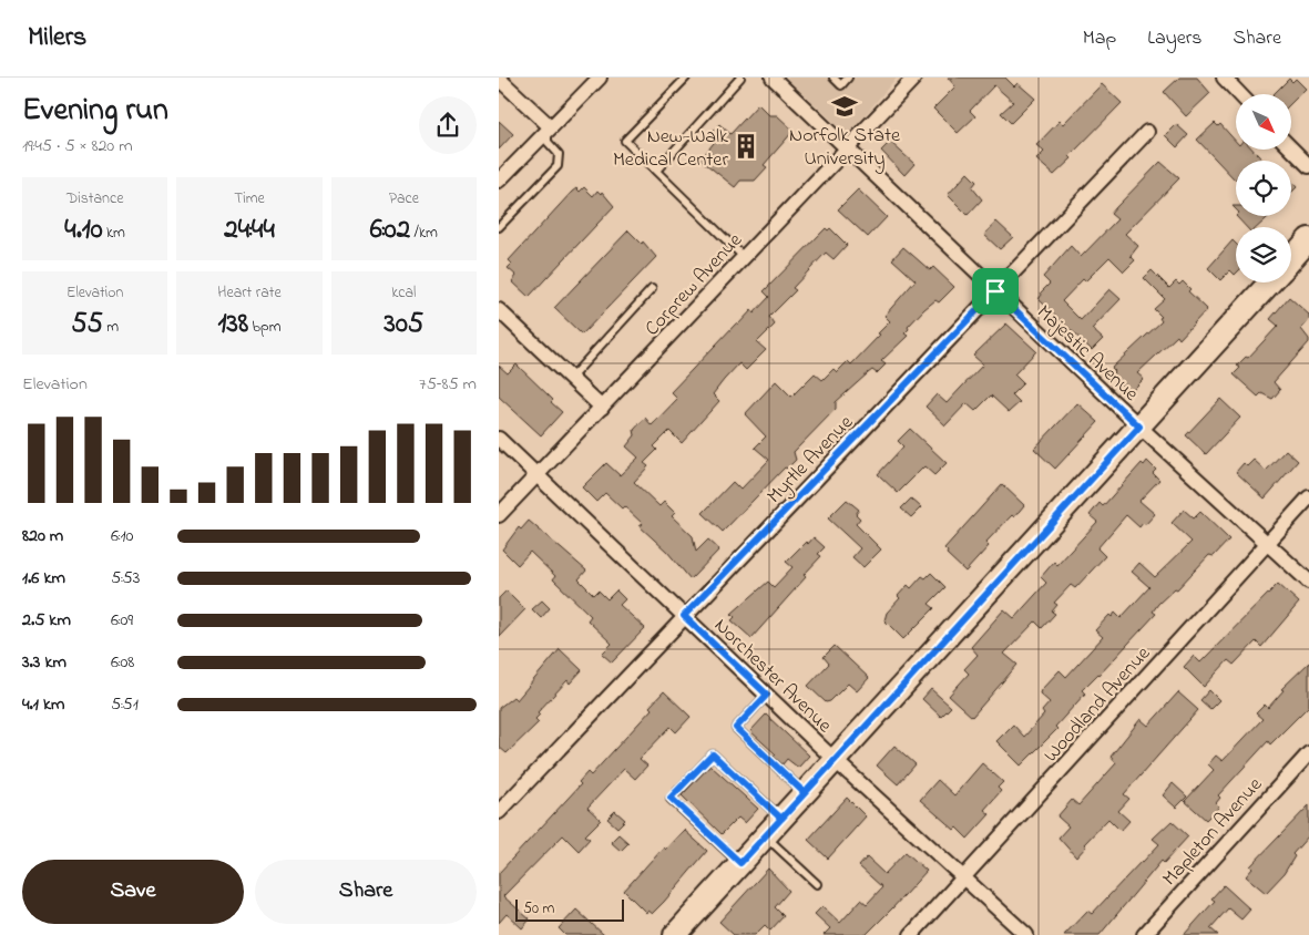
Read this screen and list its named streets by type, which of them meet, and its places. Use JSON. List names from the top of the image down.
{
  "streets": {
    "street": [
      "Corprew Avenue",
      "Majestic Avenue",
      "Myrtle Avenue",
      "Norchester Avenue",
      "Woodland Avenue",
      "Mapleton Avenue"
    ]
  },
  "crossings": [
    ["Corprew Avenue", "Majestic Avenue"],
    ["Corprew Avenue", "Norchester Avenue"],
    ["Majestic Avenue", "Myrtle Avenue"],
    ["Majestic Avenue", "Woodland Avenue"],
    ["Myrtle Avenue", "Norchester Avenue"],
    ["Norchester Avenue", "Woodland Avenue"]
  ],
  "places": {
    "school or university": ["Norfolk State University"],
    "building": ["New-Walk Medical Center"]
  },
  "scale_bar": "50 m",
  "north": "bottom right",
  "page": {
    "header": "Milers",
    "nav": ["Map", "Layers", "Share"],
    "heading": ["Evening run", "19:45 · 5 × 820 m"],
    "stats": [
      ["Distance", "4.10 km"],
      ["Time", "24:44"],
      ["Pace", "6:02 /km"],
      ["Elevation", "55 m"],
      ["Heart rate", "138 bpm"],
      ["kcal", "305"]
    ],
    "chart": ["Elevation", "75–85 m"],
    "list": [
      {
        "name": "820 m",
        "note": "6:10"
      },
      {
        "name": "1.6 km",
        "note": "5:53"
      },
      {
        "name": "2.5 km",
        "note": "6:09"
      },
      {
        "name": "3.3 km",
        "note": "6:08"
      },
      {
        "name": "4.1 km",
        "note": "5:51"
      }
    ],
    "buttons": ["Save", "Share"],
    "scale": "50 m"
  }
}
